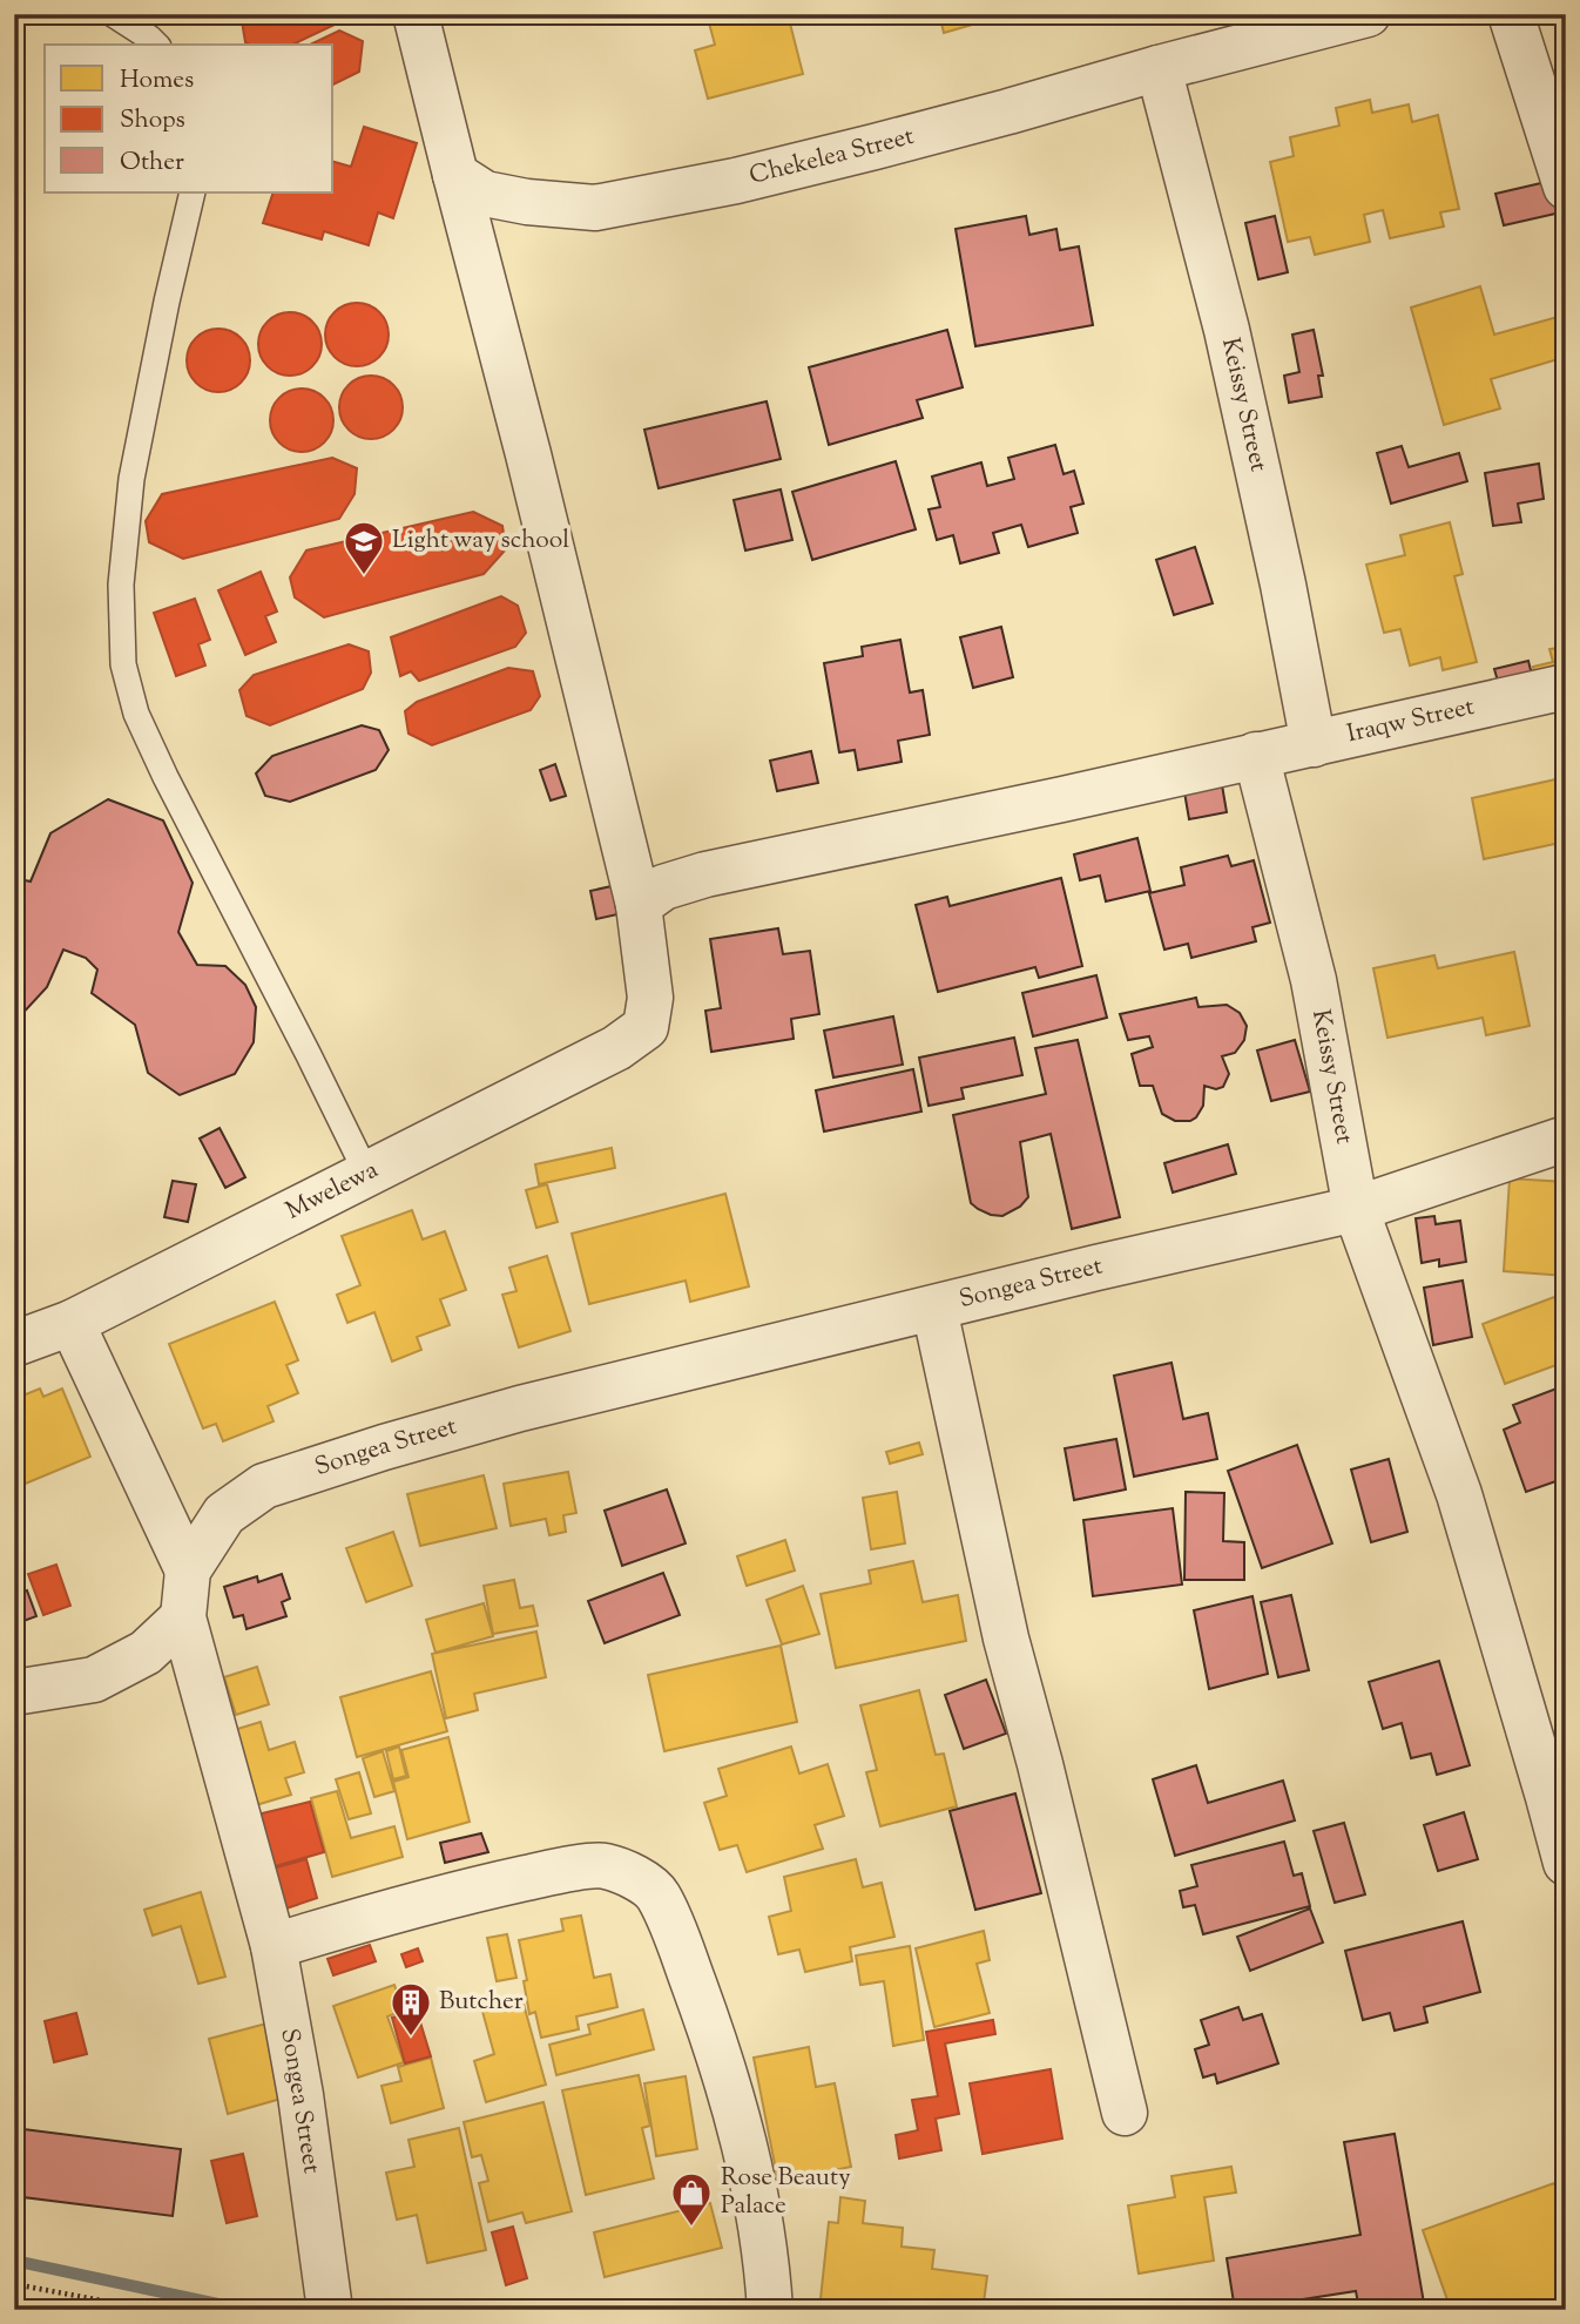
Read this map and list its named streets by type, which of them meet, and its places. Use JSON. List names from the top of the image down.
{
  "streets": {
    "street": [
      "Chekelea Street",
      "Keissy Street",
      "Iraqw Street",
      "Mwelewa",
      "Songea Street"
    ]
  },
  "crossings": [
    ["Chekelea Street", "Keissy Street"],
    ["Keissy Street", "Iraqw Street"],
    ["Keissy Street", "Songea Street"],
    ["Iraqw Street", "Mwelewa"]
  ],
  "places": {
    "school or university": ["Light way school"],
    "building": ["Butcher"],
    "shop": ["Rose Beauty Palace"]
  },
  "legend": ["Homes", "Shops", "Other"]
}
